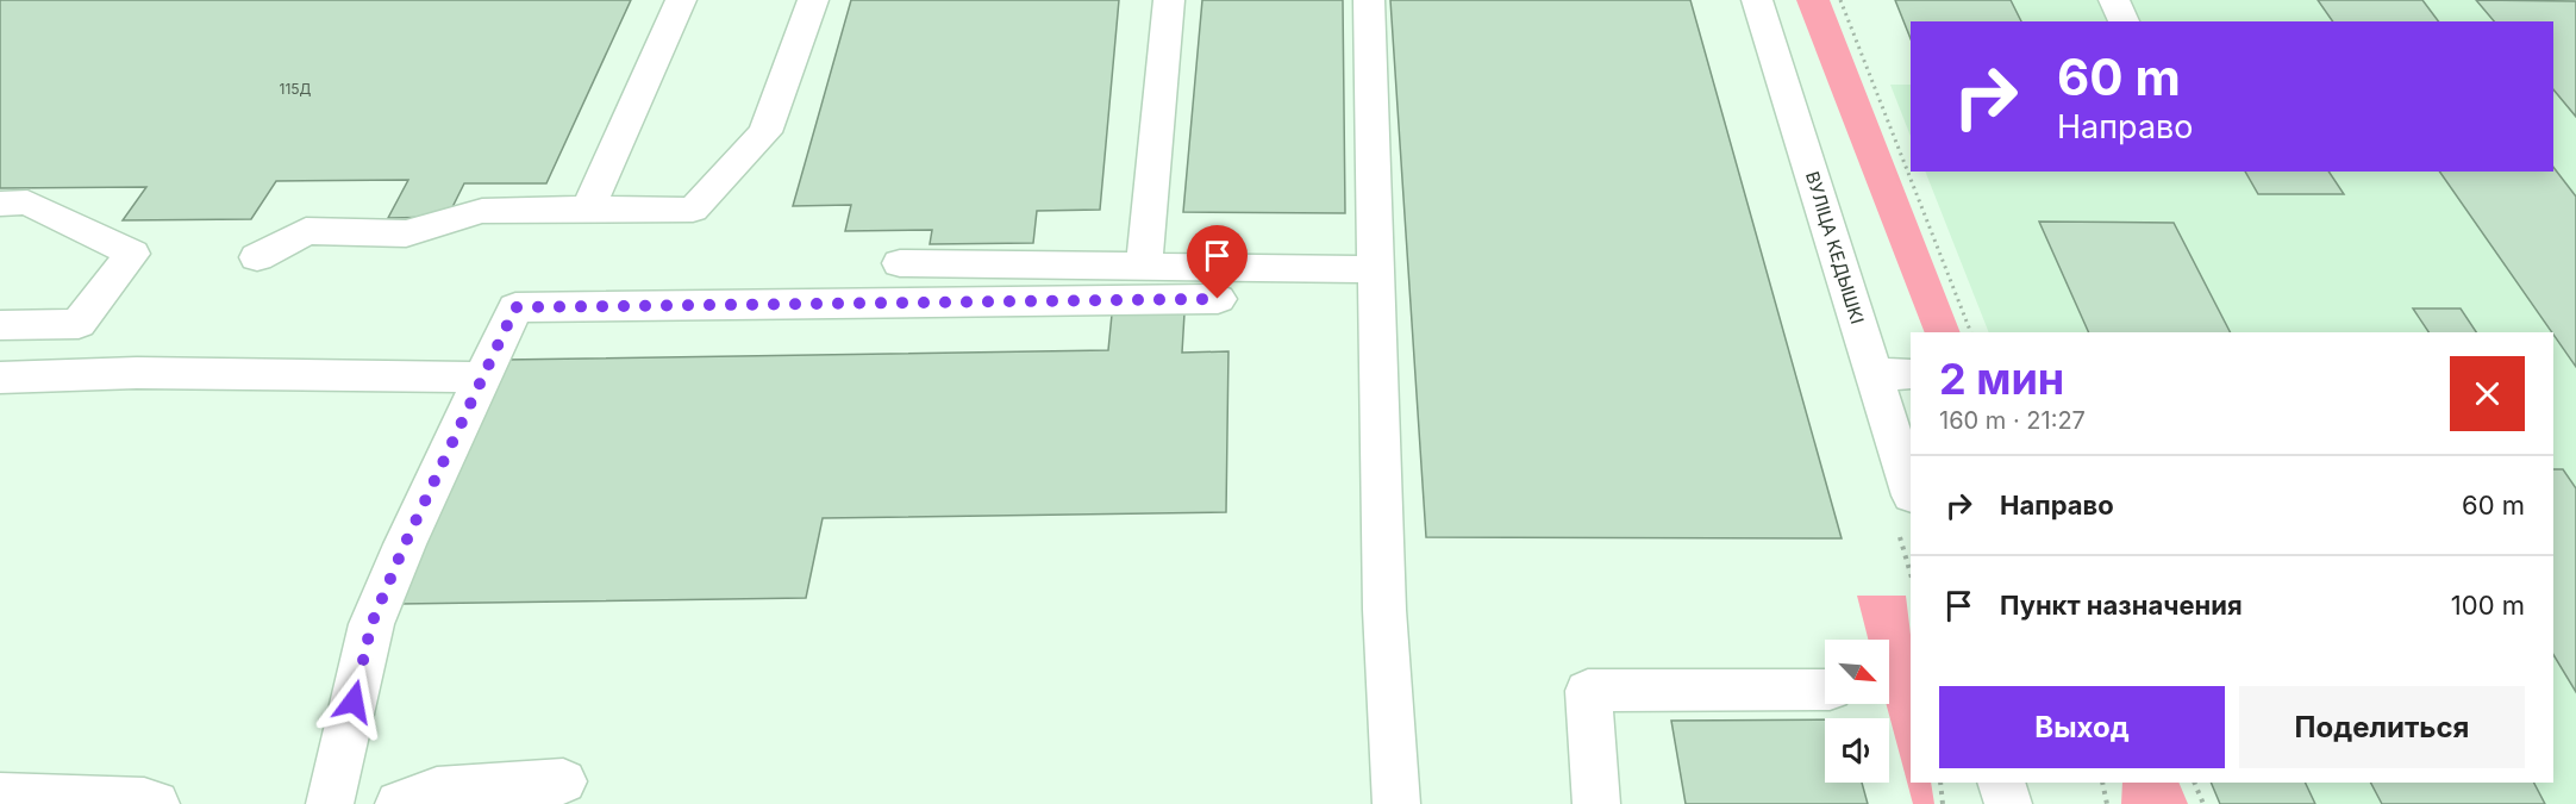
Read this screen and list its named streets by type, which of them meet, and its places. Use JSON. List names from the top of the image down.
{
  "streets": {
    "street": ["ВУЛІЦА КЕДЫШКІ"]
  },
  "house_numbers": ["115Д"],
  "north": "bottom right",
  "page": {
    "turn": ["60 m", "Направо"],
    "heading": ["2 мин", "160 m · 21:27"],
    "list": [
      {
        "name": "Направо",
        "value": "60 m"
      },
      {
        "name": "Пункт назначения",
        "value": "100 m"
      }
    ],
    "buttons": ["Выход", "Поделиться"]
  }
}
